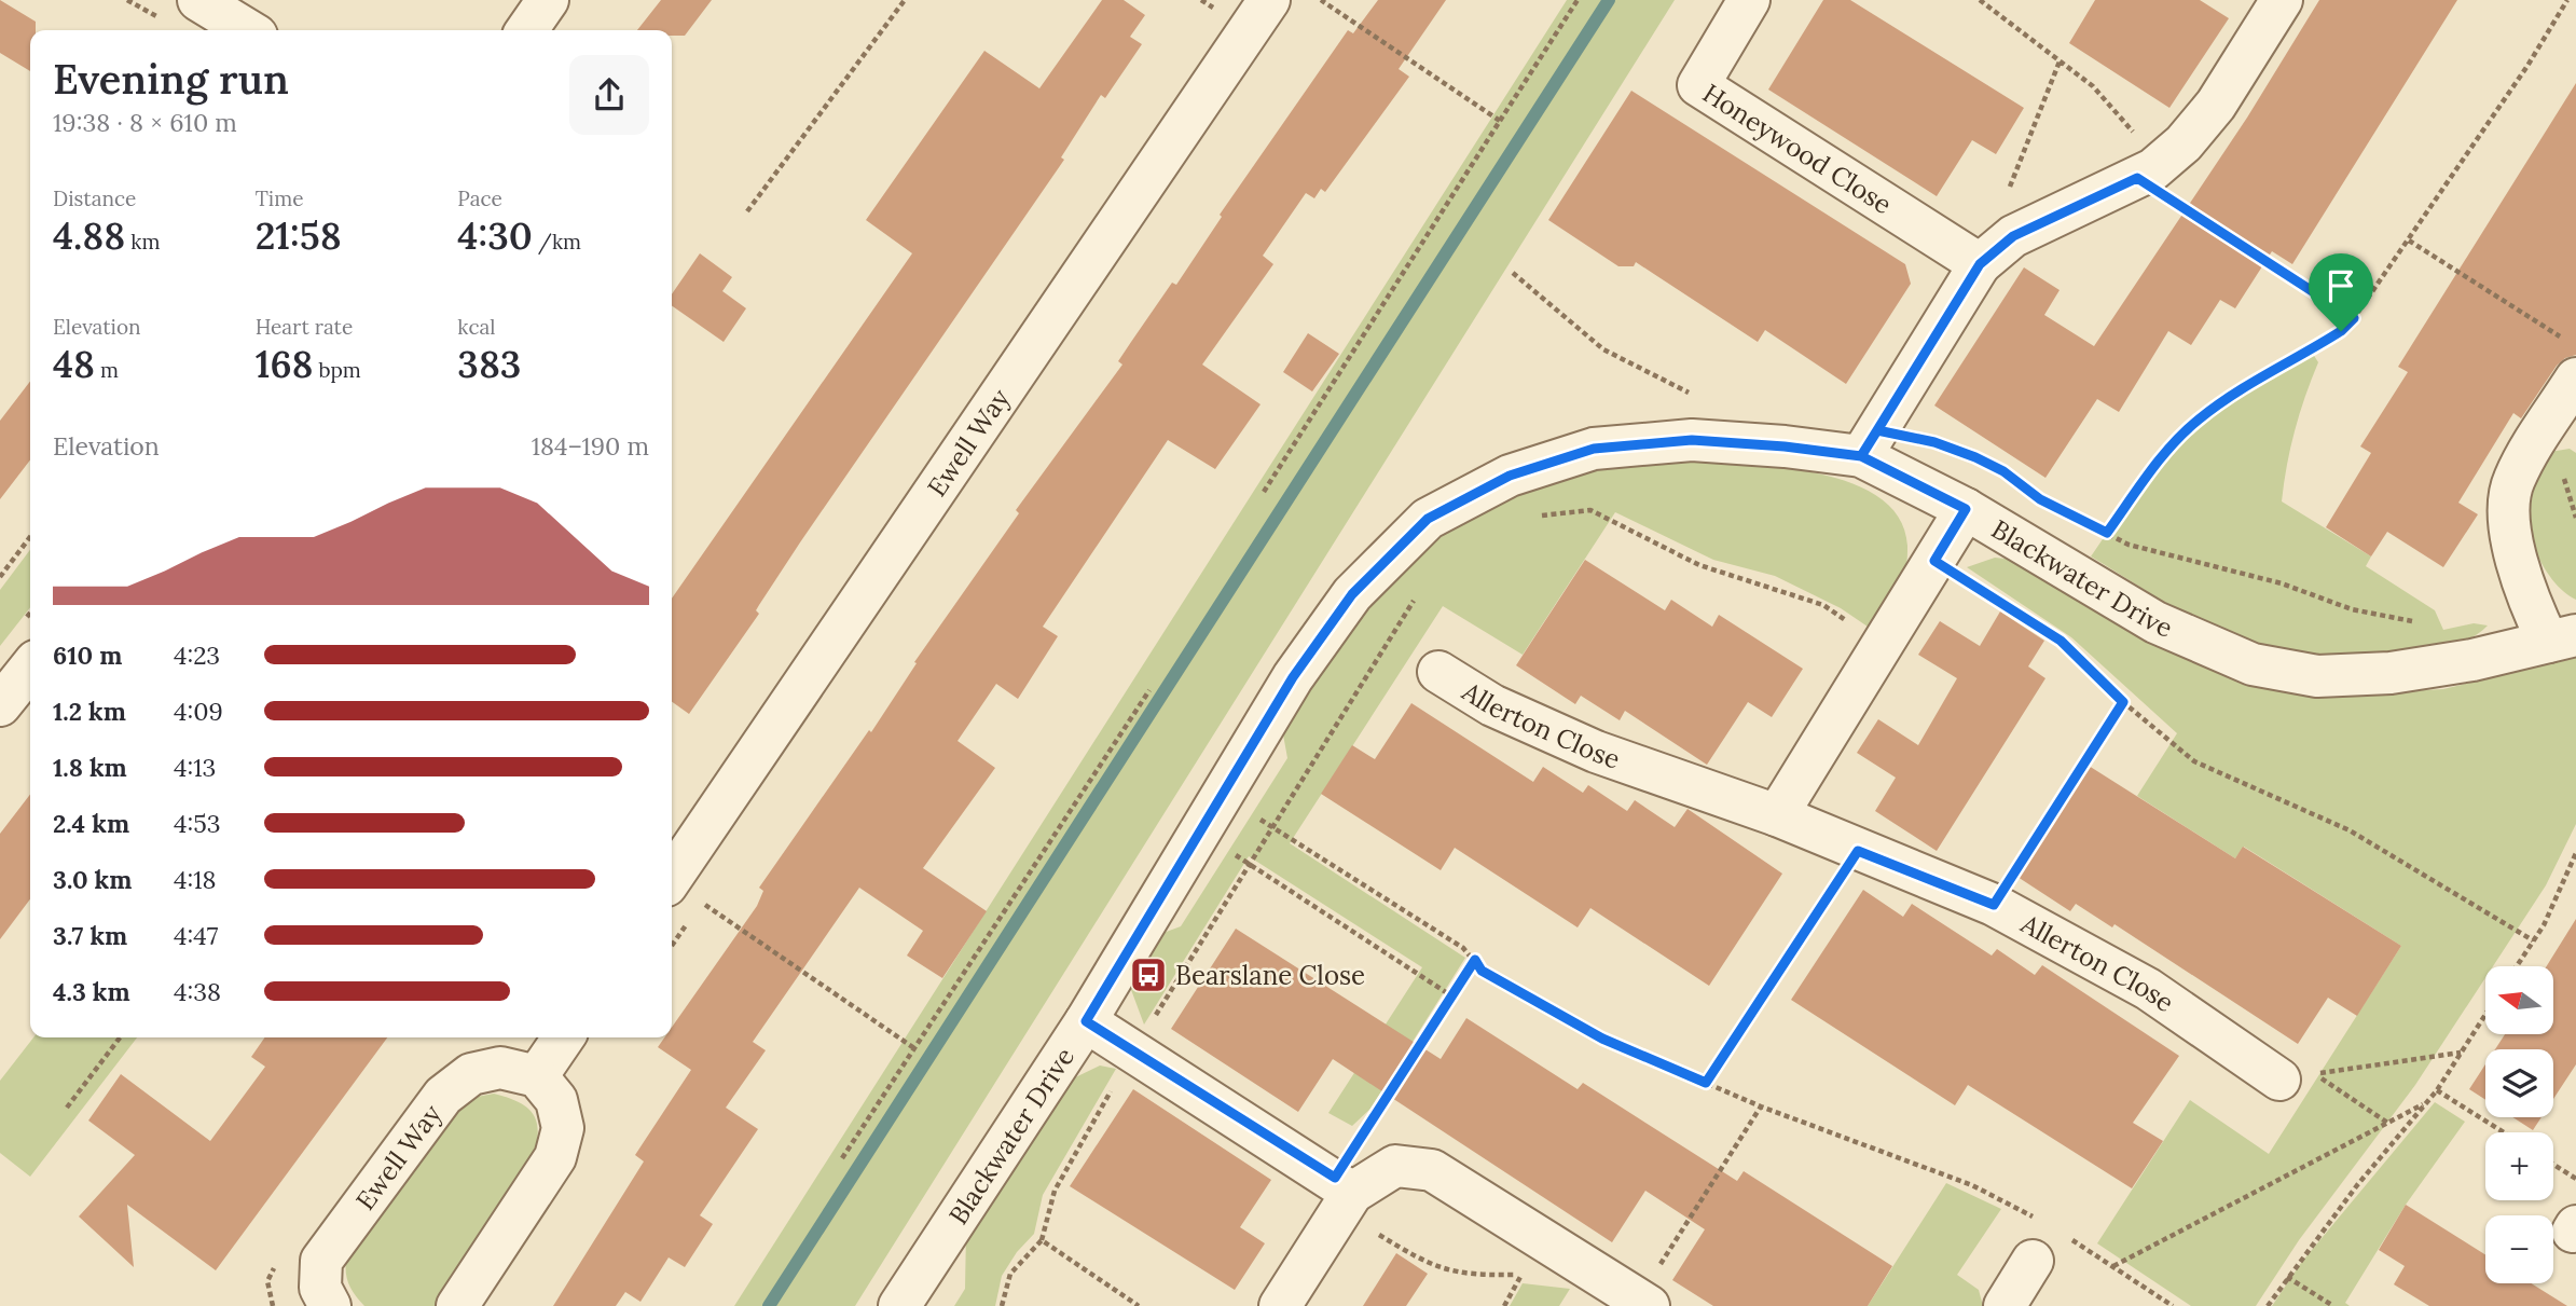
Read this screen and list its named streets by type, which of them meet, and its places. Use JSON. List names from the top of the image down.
{
  "streets": {
    "street": [
      "Honeywood Close",
      "Ewell Way",
      "Blackwater Drive",
      "Allerton Close"
    ]
  },
  "places": {
    "bus stop": ["Bearslane Close"]
  },
  "north": "left",
  "page": {
    "heading": ["Evening run", "19:38 · 8 × 610 m"],
    "stats": [
      ["Distance", "4.88 km"],
      ["Time", "21:58"],
      ["Pace", "4:30 /km"],
      ["Elevation", "48 m"],
      ["Heart rate", "168 bpm"],
      ["kcal", "383"]
    ],
    "chart": ["Elevation", "184–190 m"],
    "list": [
      {
        "name": "610 m",
        "note": "4:23"
      },
      {
        "name": "1.2 km",
        "note": "4:09"
      },
      {
        "name": "1.8 km",
        "note": "4:13"
      },
      {
        "name": "2.4 km",
        "note": "4:53"
      },
      {
        "name": "3.0 km",
        "note": "4:18"
      },
      {
        "name": "3.7 km",
        "note": "4:47"
      },
      {
        "name": "4.3 km",
        "note": "4:38"
      }
    ],
    "map_buttons": ["+", "−"]
  }
}
